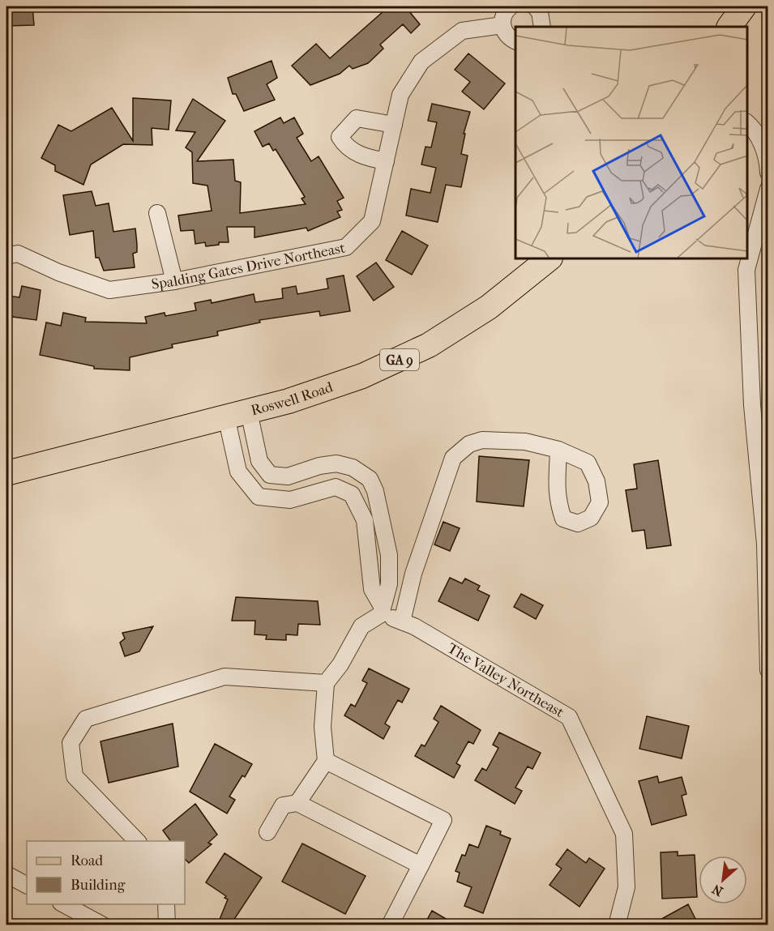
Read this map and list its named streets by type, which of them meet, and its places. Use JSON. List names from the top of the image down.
{
  "streets": {
    "main road": ["GA 9", "Roswell Road"],
    "street": ["Spalding Gates Drive Northeast", "The Valley Northeast"]
  },
  "legend": ["Road", "Building"],
  "north": "bottom left"
}
